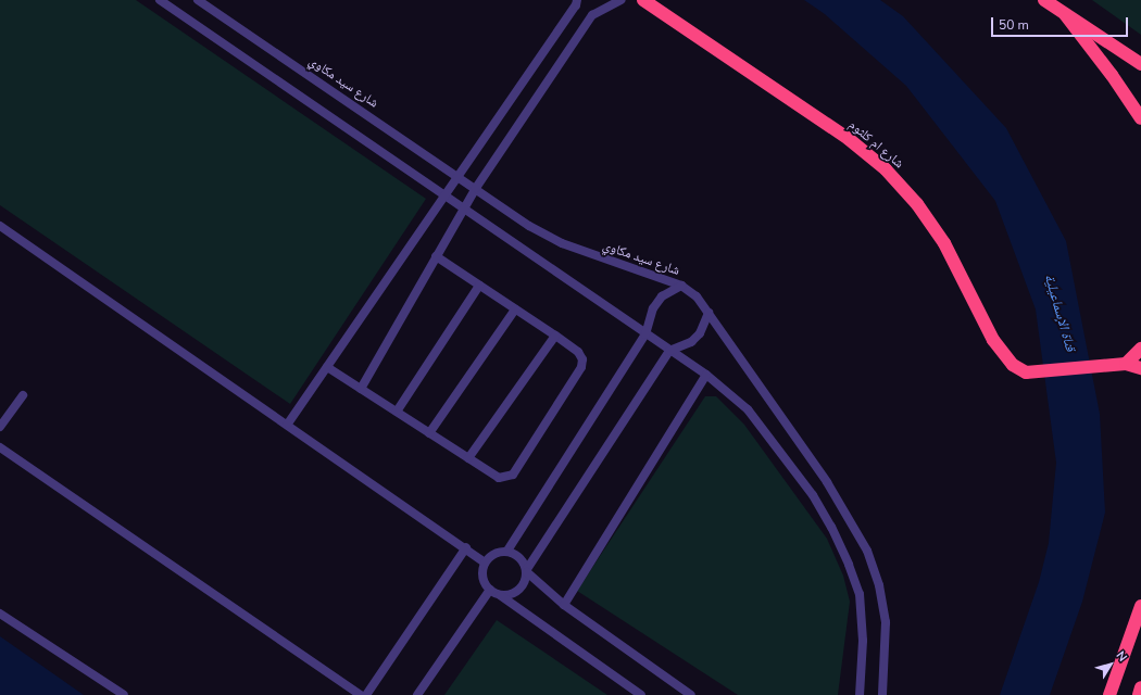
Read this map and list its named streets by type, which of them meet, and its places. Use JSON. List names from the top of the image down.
{
  "streets": {
    "highway": ["شارع ام كلثوم"],
    "lane": ["شارع سيد مكاوي"]
  },
  "water": ["قناة الإسماعيلية"],
  "scale_bar": "50 m",
  "north": "top right"
}
